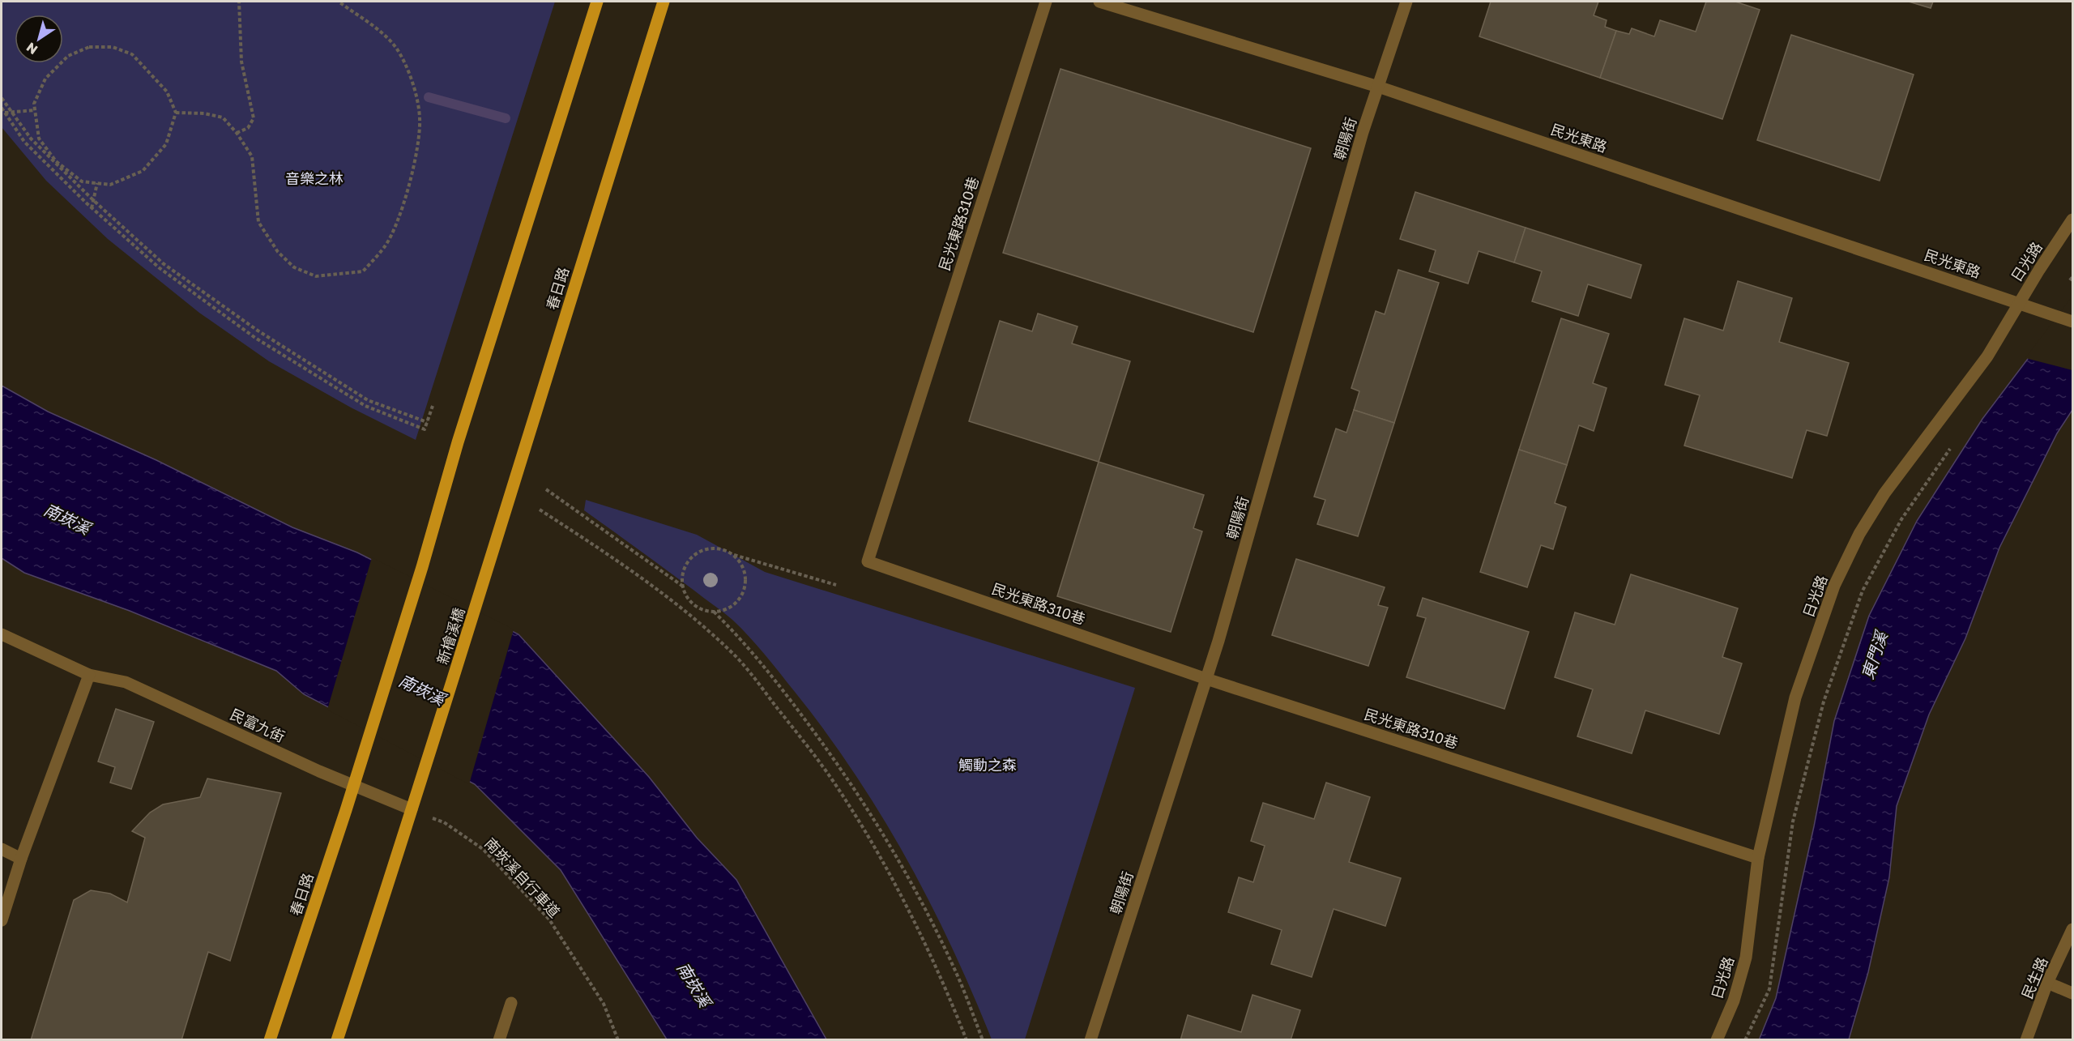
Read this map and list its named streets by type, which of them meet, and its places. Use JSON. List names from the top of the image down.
{
  "streets": {
    "main road": ["春日路", "新檜溪橋"],
    "street": [
      "民光東路",
      "朝陽街",
      "民光東路310巷",
      "日光路",
      "民富九街",
      "民生路"
    ],
    "path": ["南崁溪自行車道"]
  },
  "crossings": [
    ["民光東路", "朝陽街"],
    ["民光東路", "日光路"],
    ["朝陽街", "民光東路310巷"],
    ["民光東路310巷", "日光路"],
    ["春日路", "新檜溪橋"],
    ["春日路", "民富九街"],
    ["新檜溪橋", "民富九街"],
    ["新檜溪橋", "南崁溪自行車道"],
    ["民富九街", "南崁溪自行車道"]
  ],
  "water": ["南崁溪", "東門溪"],
  "parks": ["音樂之林", "觸動之森"],
  "north": "bottom left"
}
